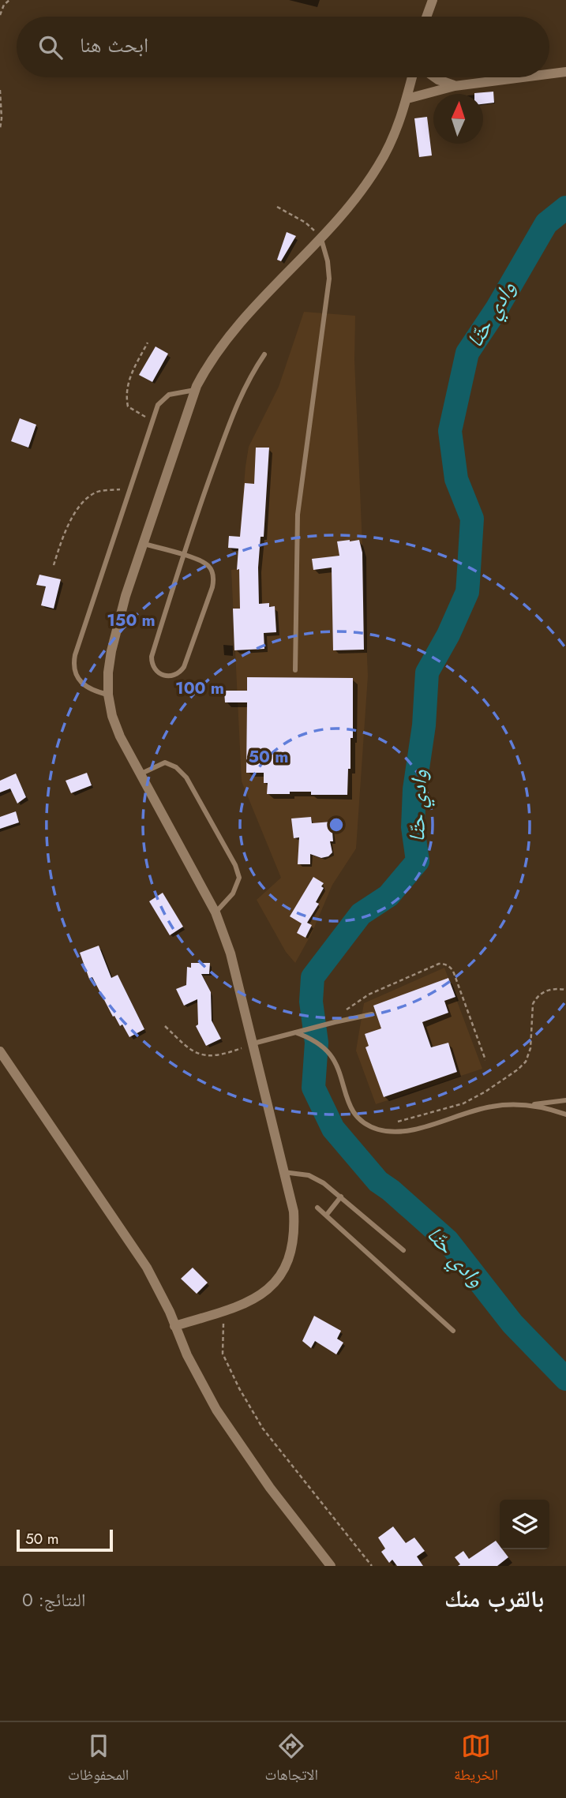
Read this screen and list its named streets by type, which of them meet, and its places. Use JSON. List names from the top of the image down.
{
  "water": ["وادي حتّا"],
  "scale_bar": "50 m",
  "north": "top",
  "page": {
    "search": "ابحث هنا",
    "scale": "50 m",
    "heading": ["بالقرب منك", "النتائج: 0"],
    "nav": ["الخريطة", "الاتجاهات", "المحفوظات"]
  },
  "rings": ["150 m", "100 m", "50 m"]
}
